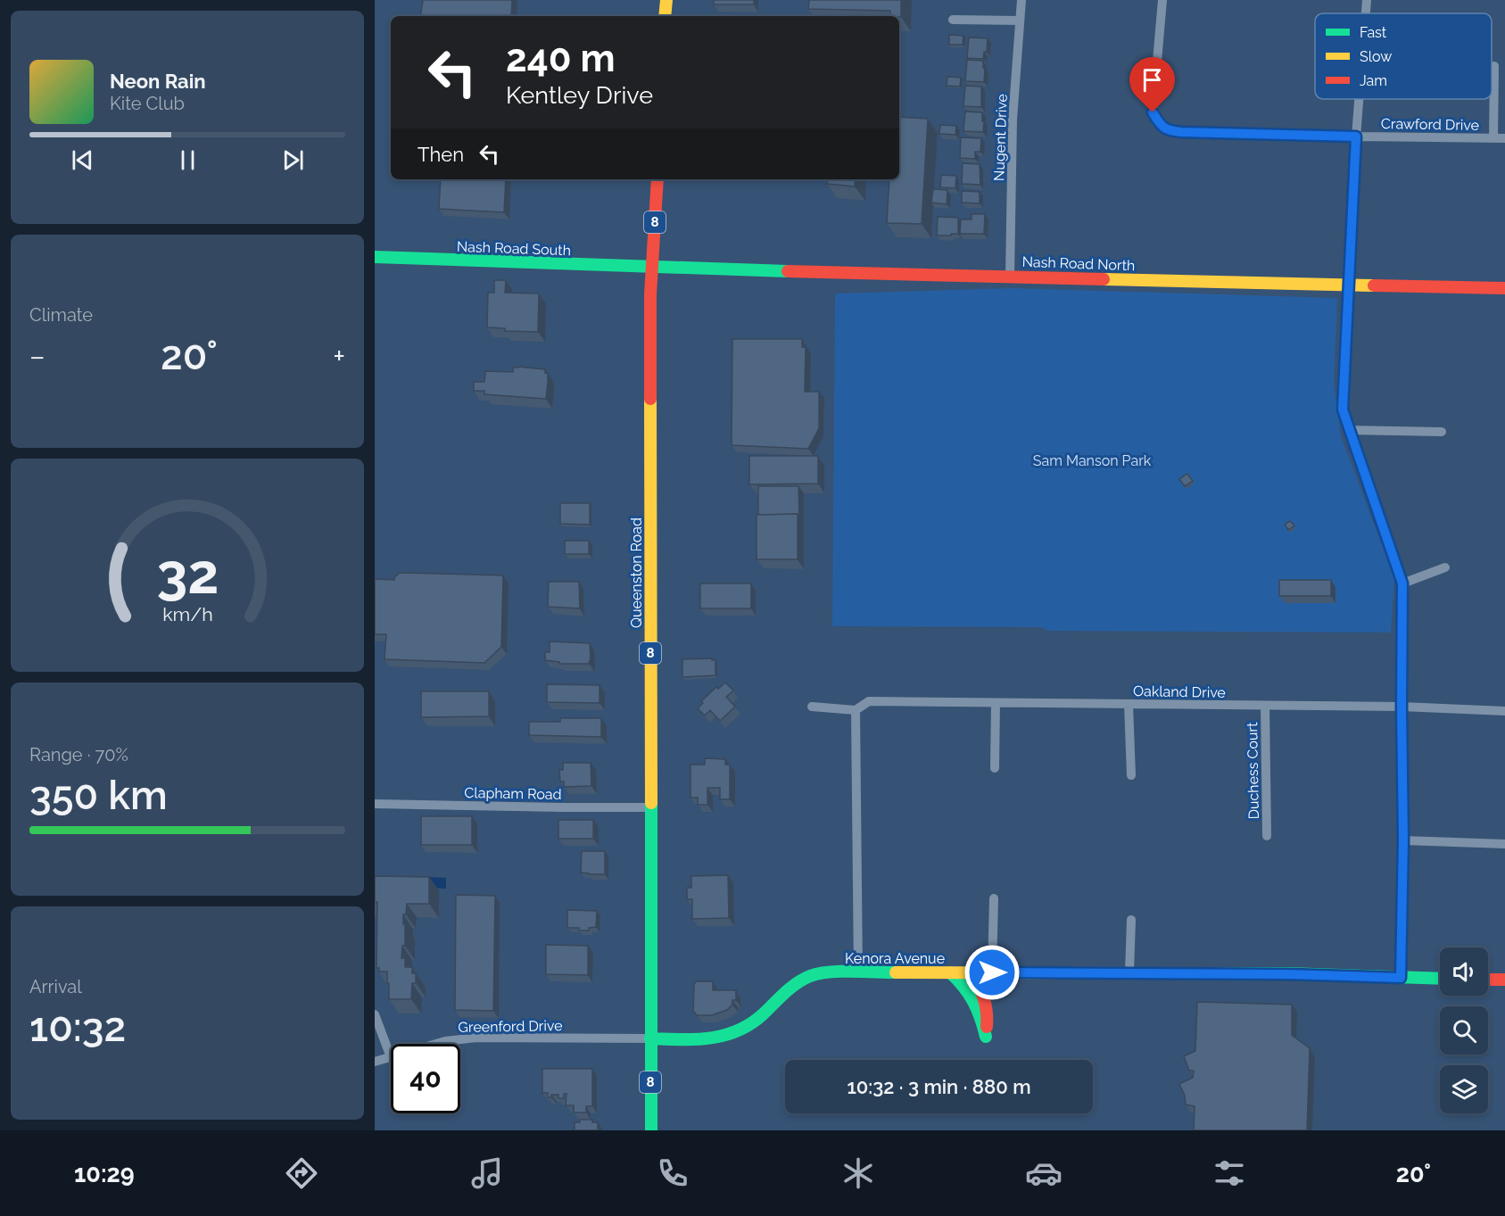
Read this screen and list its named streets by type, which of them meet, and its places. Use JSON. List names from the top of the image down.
{
  "streets": {
    "main road": [
      "8",
      "Nash Road South",
      "Nash Road North",
      "Queenston Road",
      "Kenora Avenue"
    ],
    "street": [
      "Crawford Drive",
      "Nugent Drive",
      "Oakland Drive",
      "Duchess Court",
      "Clapham Road",
      "Greenford Drive"
    ]
  },
  "crossings": [
    ["Nugent Drive", "Nash Road North"],
    ["Nash Road South", "Nash Road North"],
    ["Nash Road South", "Queenston Road"],
    ["Nash Road North", "Queenston Road"],
    ["Queenston Road", "Clapham Road"],
    ["Queenston Road", "Kenora Avenue"],
    ["Queenston Road", "Greenford Drive"],
    ["Oakland Drive", "Duchess Court"],
    ["Kenora Avenue", "Greenford Drive"]
  ],
  "parks": ["Sam Manson Park"],
  "legend": ["Fast", "Slow", "Jam"],
  "page": {
    "turn": ["240 m", "Kentley Drive"],
    "song": ["Neon Rain", "Kite Club"],
    "then": "Then",
    "tile": [
      "Climate",
      ["Range · 70%", "350 km"],
      ["Arrival", "10:32"]
    ],
    "heat": ["−", "20°", "+"],
    "limit": "40",
    "trip": "10:32 · 3 min · 880 m",
    "tabs": ["10:29", "20°"],
    "gauge": ["32", "km/h"]
  }
}
